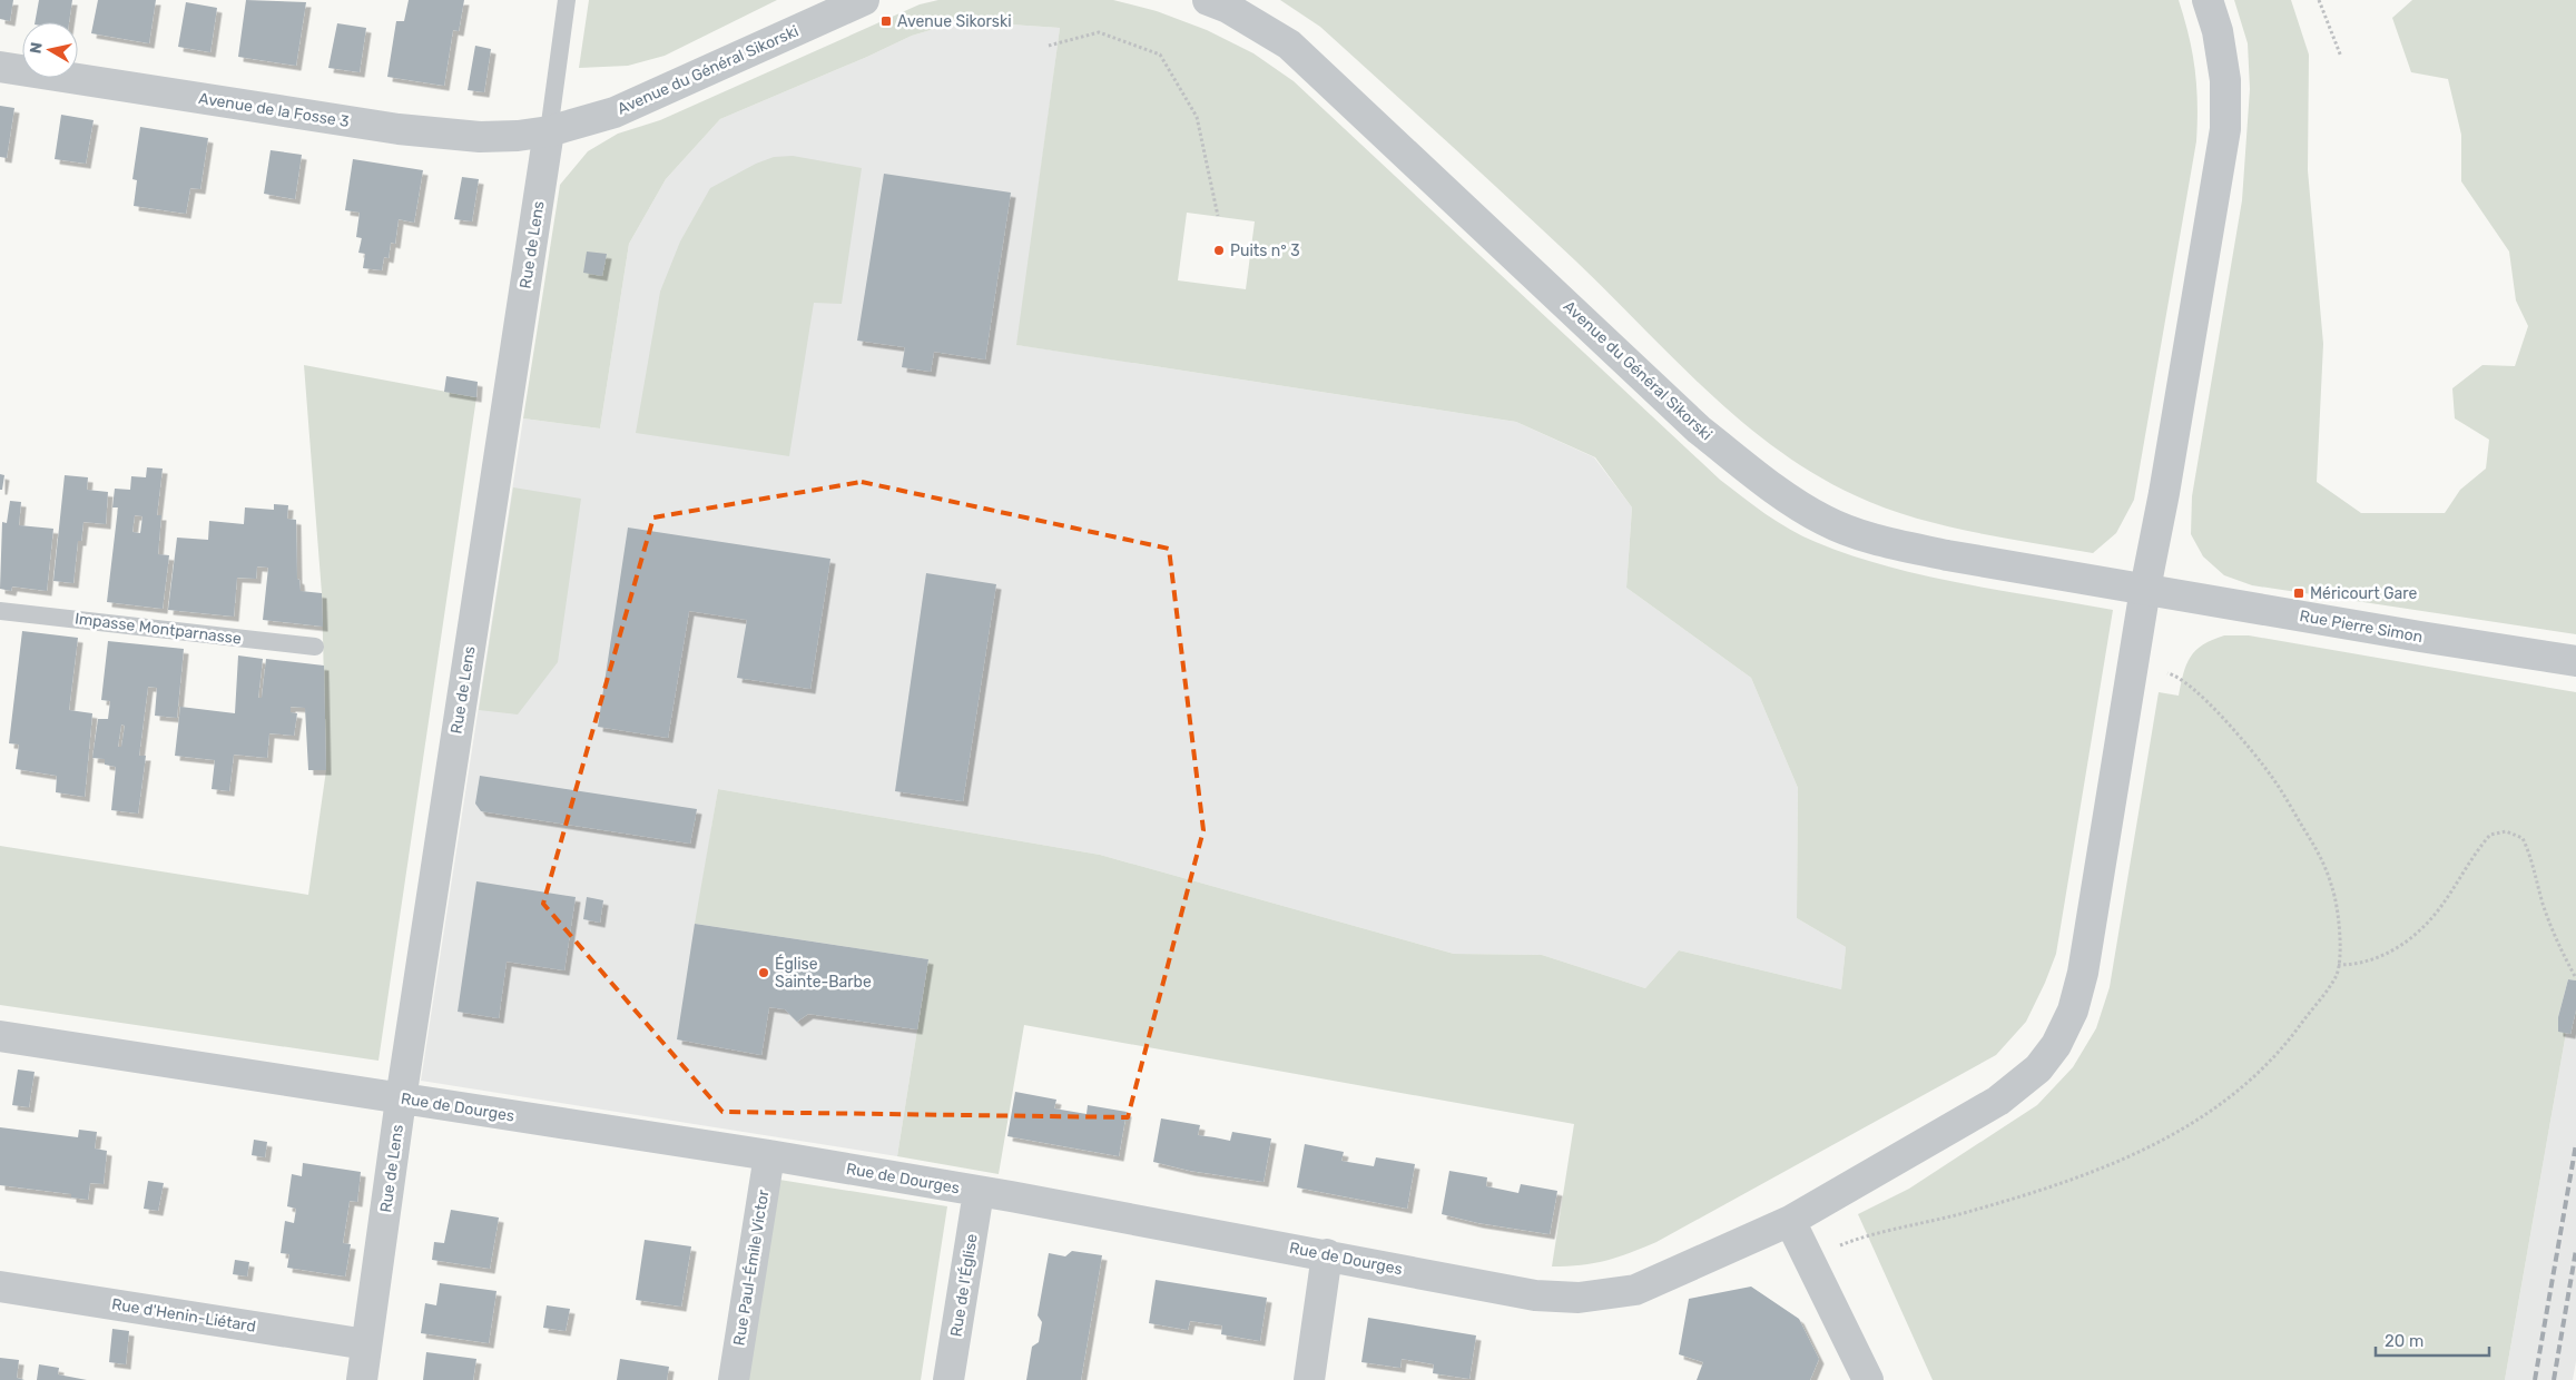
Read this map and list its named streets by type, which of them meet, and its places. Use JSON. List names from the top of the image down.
{
  "streets": {
    "street": [
      "Avenue du Général Sikorski",
      "Avenue de la Fosse 3",
      "Rue de Lens",
      "Rue Pierre Simon",
      "Rue de Dourges",
      "Rue Paul-Émile Victor",
      "Rue de l'Église",
      "Rue d'Henin-Liétard"
    ],
    "lane": ["Impasse Montparnasse"]
  },
  "crossings": [
    ["Avenue du Général Sikorski", "Avenue de la Fosse 3"],
    ["Avenue du Général Sikorski", "Rue de Lens"],
    ["Avenue du Général Sikorski", "Rue Pierre Simon"],
    ["Avenue du Général Sikorski", "Rue de Dourges"],
    ["Avenue de la Fosse 3", "Rue de Lens"],
    ["Rue de Lens", "Rue de Dourges"],
    ["Rue de Lens", "Rue d'Henin-Liétard"],
    ["Rue Pierre Simon", "Rue de Dourges"],
    ["Rue de Dourges", "Rue Paul-Émile Victor"],
    ["Rue de Dourges", "Rue de l'Église"]
  ],
  "places": {
    "transit": ["Avenue Sikorski", "Méricourt Gare"],
    "other": ["Puits n° 3", "Église Sainte-Barbe"]
  },
  "scale_bar": "20 m",
  "north": "left"
}
